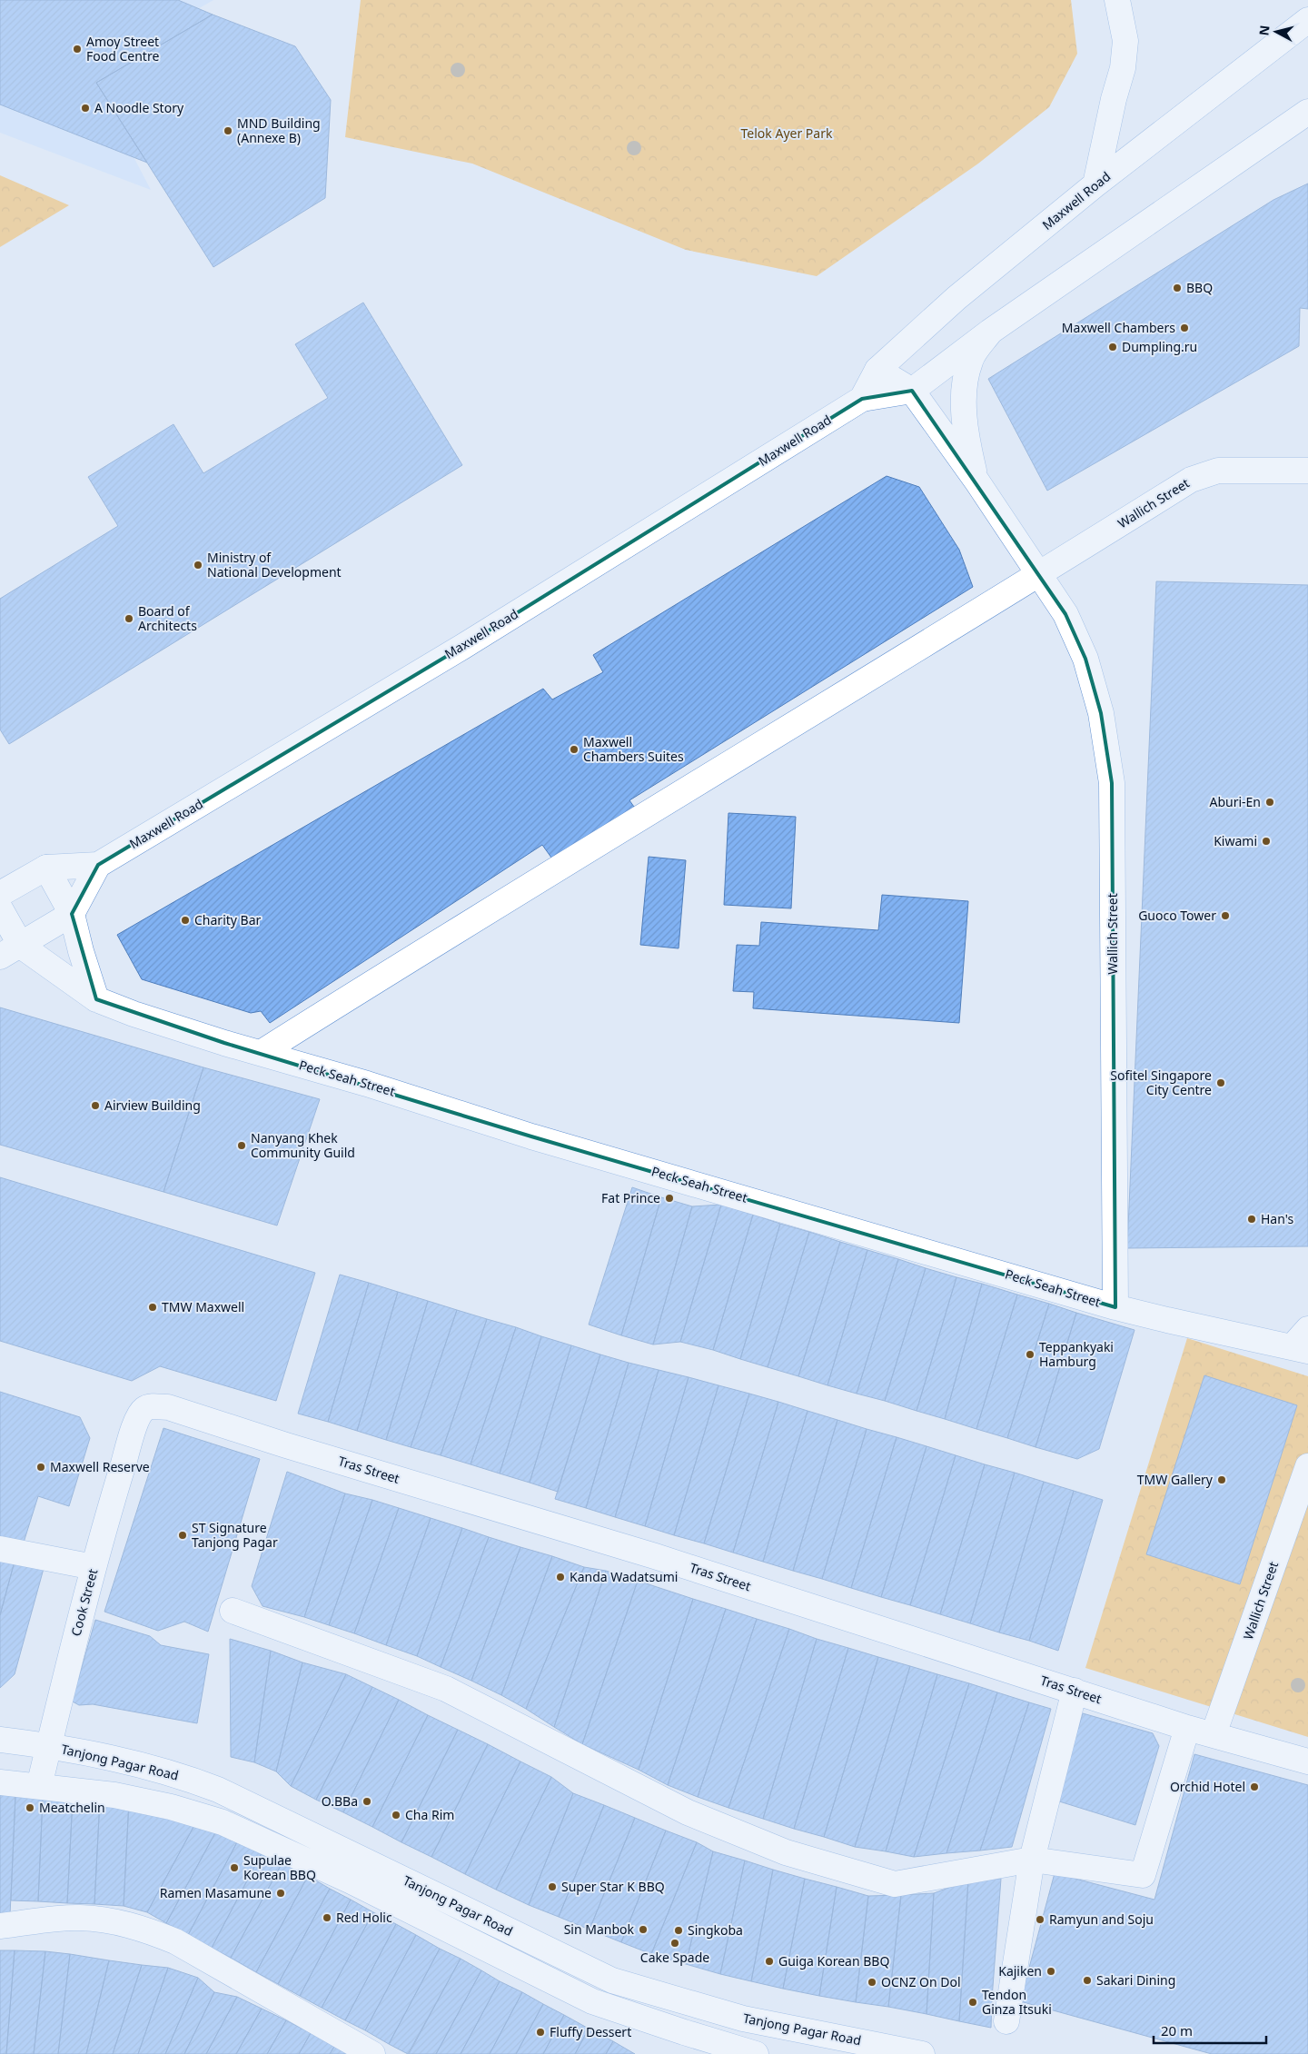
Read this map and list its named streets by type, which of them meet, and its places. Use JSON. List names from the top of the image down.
{
  "streets": {
    "street": [
      "Maxwell Road",
      "Wallich Street",
      "Peck Seah Street",
      "Tras Street",
      "Cook Street",
      "Tanjong Pagar Road"
    ]
  },
  "crossings": [
    ["Maxwell Road", "Wallich Street"],
    ["Wallich Street", "Peck Seah Street"],
    ["Wallich Street", "Tras Street"],
    ["Tras Street", "Cook Street"],
    ["Cook Street", "Tanjong Pagar Road"]
  ],
  "parks": ["Telok Ayer Park"],
  "places": [
    "Amoy Street Food Centre",
    "A Noodle Story",
    "MND Building (Annexe B)",
    "BBQ",
    "Maxwell Chambers",
    "Dumpling.ru",
    "Ministry of National Development",
    "Board of Architects",
    "Maxwell Chambers Suites",
    "Aburi-En",
    "Kiwami",
    "Guoco Tower",
    "Charity Bar",
    "Sofitel Singapore City Centre",
    "Airview Building",
    "Nanyang Khek Community Guild",
    "Fat Prince",
    "Han's",
    "TMW Maxwell",
    "Teppankyaki Hamburg",
    "Maxwell Reserve",
    "TMW Gallery",
    "ST Signature Tanjong Pagar",
    "Kanda Wadatsumi",
    "Orchid Hotel",
    "O.BBa",
    "Meatchelin",
    "Cha Rim",
    "Supulae Korean BBQ",
    "Super Star K BBQ",
    "Ramen Masamune",
    "Red Holic",
    "Ramyun and Soju",
    "Sin Manbok",
    "Singkoba",
    "Cake Spade",
    "Guiga Korean BBQ",
    "Kajiken",
    "Sakari Dining",
    "OCNZ On Dol",
    "Tendon Ginza Itsuki",
    "Fluffy Dessert"
  ],
  "scale_bar": "20 m",
  "north": "left"
}
